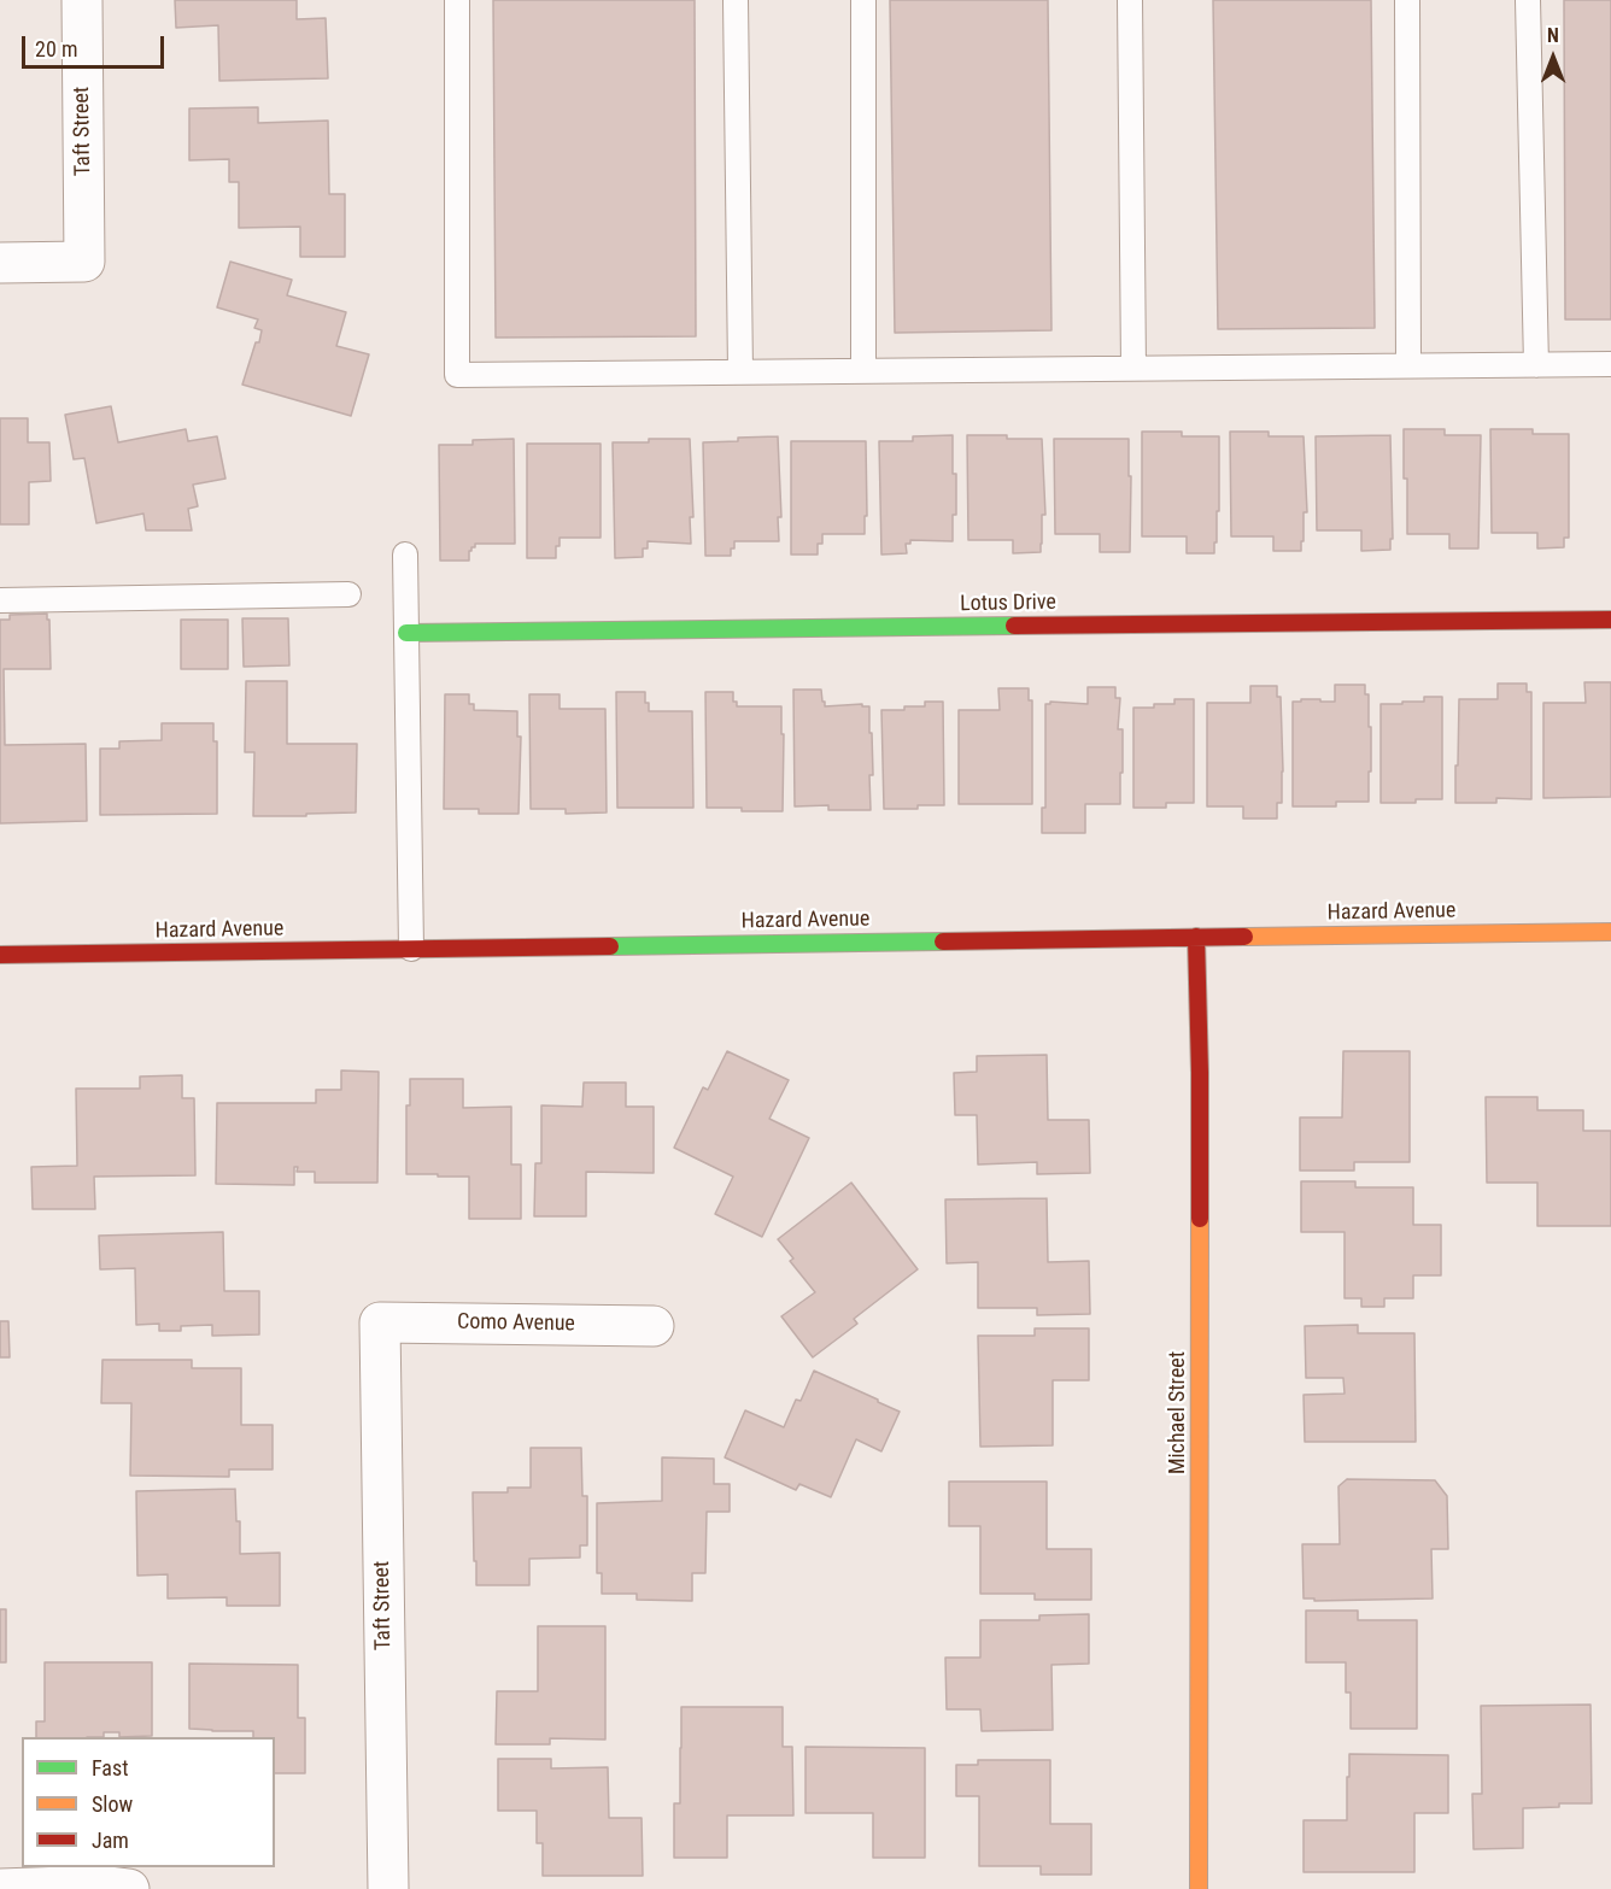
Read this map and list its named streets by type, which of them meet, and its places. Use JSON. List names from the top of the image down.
{
  "streets": {
    "street": [
      "Taft Street",
      "Lotus Drive",
      "Hazard Avenue",
      "Como Avenue",
      "Michael Street"
    ]
  },
  "crossings": [
    ["Taft Street", "Como Avenue"],
    ["Hazard Avenue", "Michael Street"]
  ],
  "legend": ["Fast", "Slow", "Jam"],
  "scale_bar": "20 m",
  "north": "top"
}
